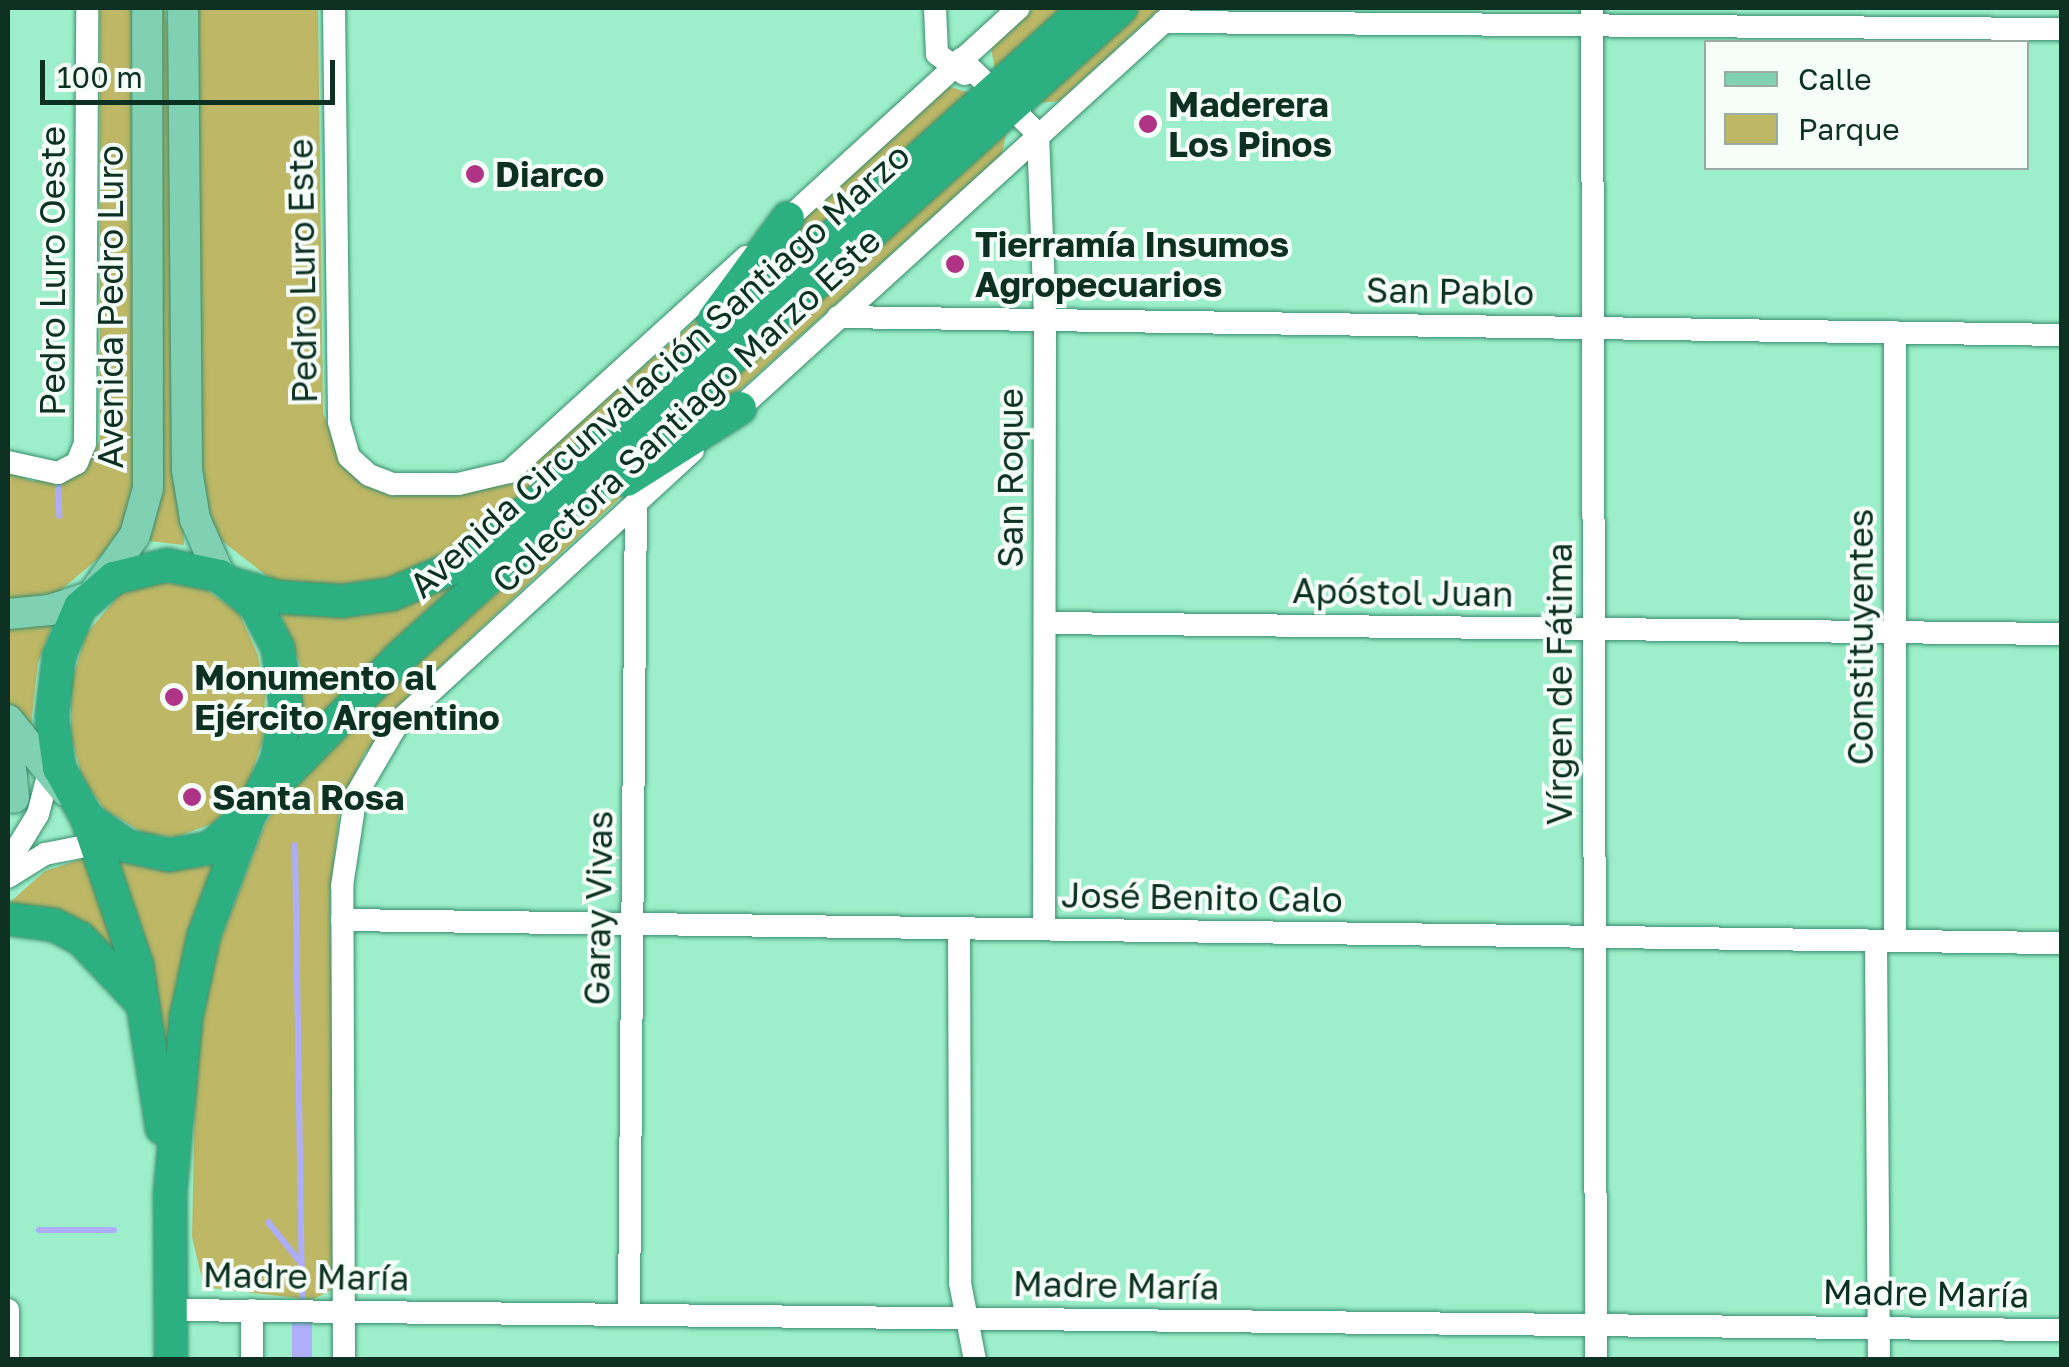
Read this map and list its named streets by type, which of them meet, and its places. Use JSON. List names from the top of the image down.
{
  "streets": {
    "highway": ["Avenida Circunvalación Santiago Marzo"],
    "main road": ["Avenida Pedro Luro"],
    "street": [
      "Pedro Luro Oeste",
      "Pedro Luro Este",
      "San Pablo",
      "Colectora Santiago Marzo Este",
      "San Roque",
      "Apóstol Juan",
      "Constituyentes",
      "Vírgen de Fátima",
      "José Benito Calo",
      "Garay Vivas",
      "Madre María"
    ]
  },
  "crossings": [
    ["Pedro Luro Este", "Colectora Santiago Marzo Este"],
    ["San Pablo", "Colectora Santiago Marzo Este"],
    ["San Pablo", "San Roque"],
    ["San Pablo", "Constituyentes"],
    ["San Pablo", "Vírgen de Fátima"],
    ["Avenida Pedro Luro", "Avenida Circunvalación Santiago Marzo"],
    ["Colectora Santiago Marzo Este", "San Roque"],
    ["Colectora Santiago Marzo Este", "José Benito Calo"],
    ["Colectora Santiago Marzo Este", "Garay Vivas"],
    ["Colectora Santiago Marzo Este", "Madre María"],
    ["San Roque", "Apóstol Juan"],
    ["San Roque", "José Benito Calo"],
    ["Apóstol Juan", "Constituyentes"],
    ["Apóstol Juan", "Vírgen de Fátima"],
    ["Constituyentes", "José Benito Calo"],
    ["Constituyentes", "Madre María"],
    ["Vírgen de Fátima", "José Benito Calo"],
    ["Vírgen de Fátima", "Madre María"],
    ["José Benito Calo", "Garay Vivas"],
    ["Garay Vivas", "Madre María"]
  ],
  "places": [
    "Maderera Los Pinos",
    "Diarco",
    "Tierramía Insumos Agropecuarios",
    "Monumento al Ejército Argentino",
    "Santa Rosa"
  ],
  "legend": ["Calle", "Parque"],
  "scale_bar": "100 m"
}
